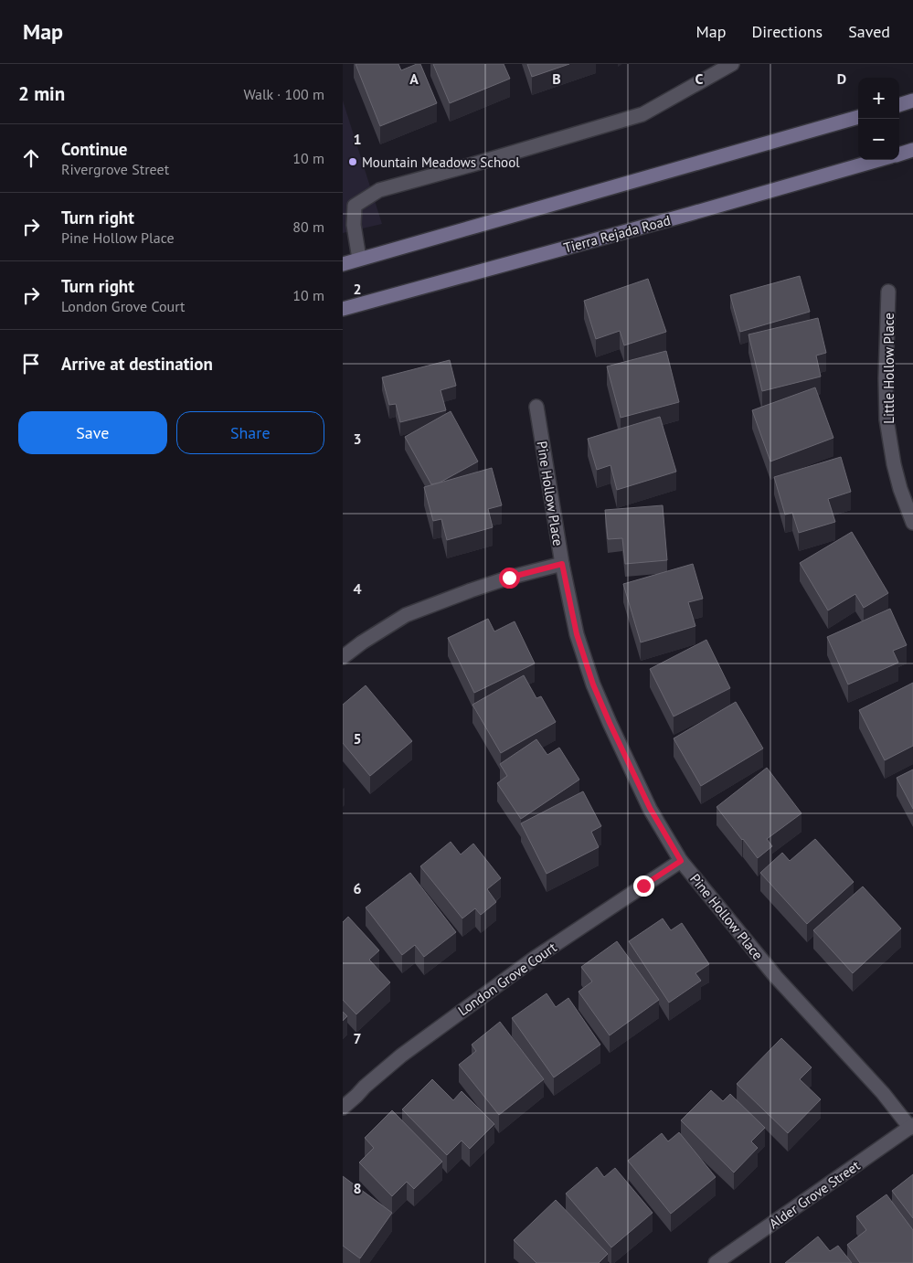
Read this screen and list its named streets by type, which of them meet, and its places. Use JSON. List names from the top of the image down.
{
  "streets": {
    "main road": ["Tierra Rejada Road"],
    "street": [
      "Little Hollow Place",
      "Pine Hollow Place",
      "London Grove Court",
      "Alder Grove Street"
    ]
  },
  "crossings": [
    ["Pine Hollow Place", "London Grove Court"],
    ["Pine Hollow Place", "Alder Grove Street"]
  ],
  "places": ["Mountain Meadows School"],
  "page": {
    "header": "Map",
    "nav": ["Map", "Directions", "Saved"],
    "heading": ["2 min", "Walk · 100 m"],
    "map_buttons": ["+", "−"],
    "list": [
      ["Continue", "Rivergrove Street", "10 m"],
      ["Turn right", "Pine Hollow Place", "80 m"],
      ["Turn right", "London Grove Court", "10 m"],
      "Arrive at destination"
    ],
    "buttons": ["Save", "Share"]
  },
  "grid": {
    "columns": [
      "A",
      "B",
      "C",
      "D"
    ],
    "rows": [
      "1",
      "2",
      "3",
      "4",
      "5",
      "6",
      "7",
      "8"
    ]
  }
}
